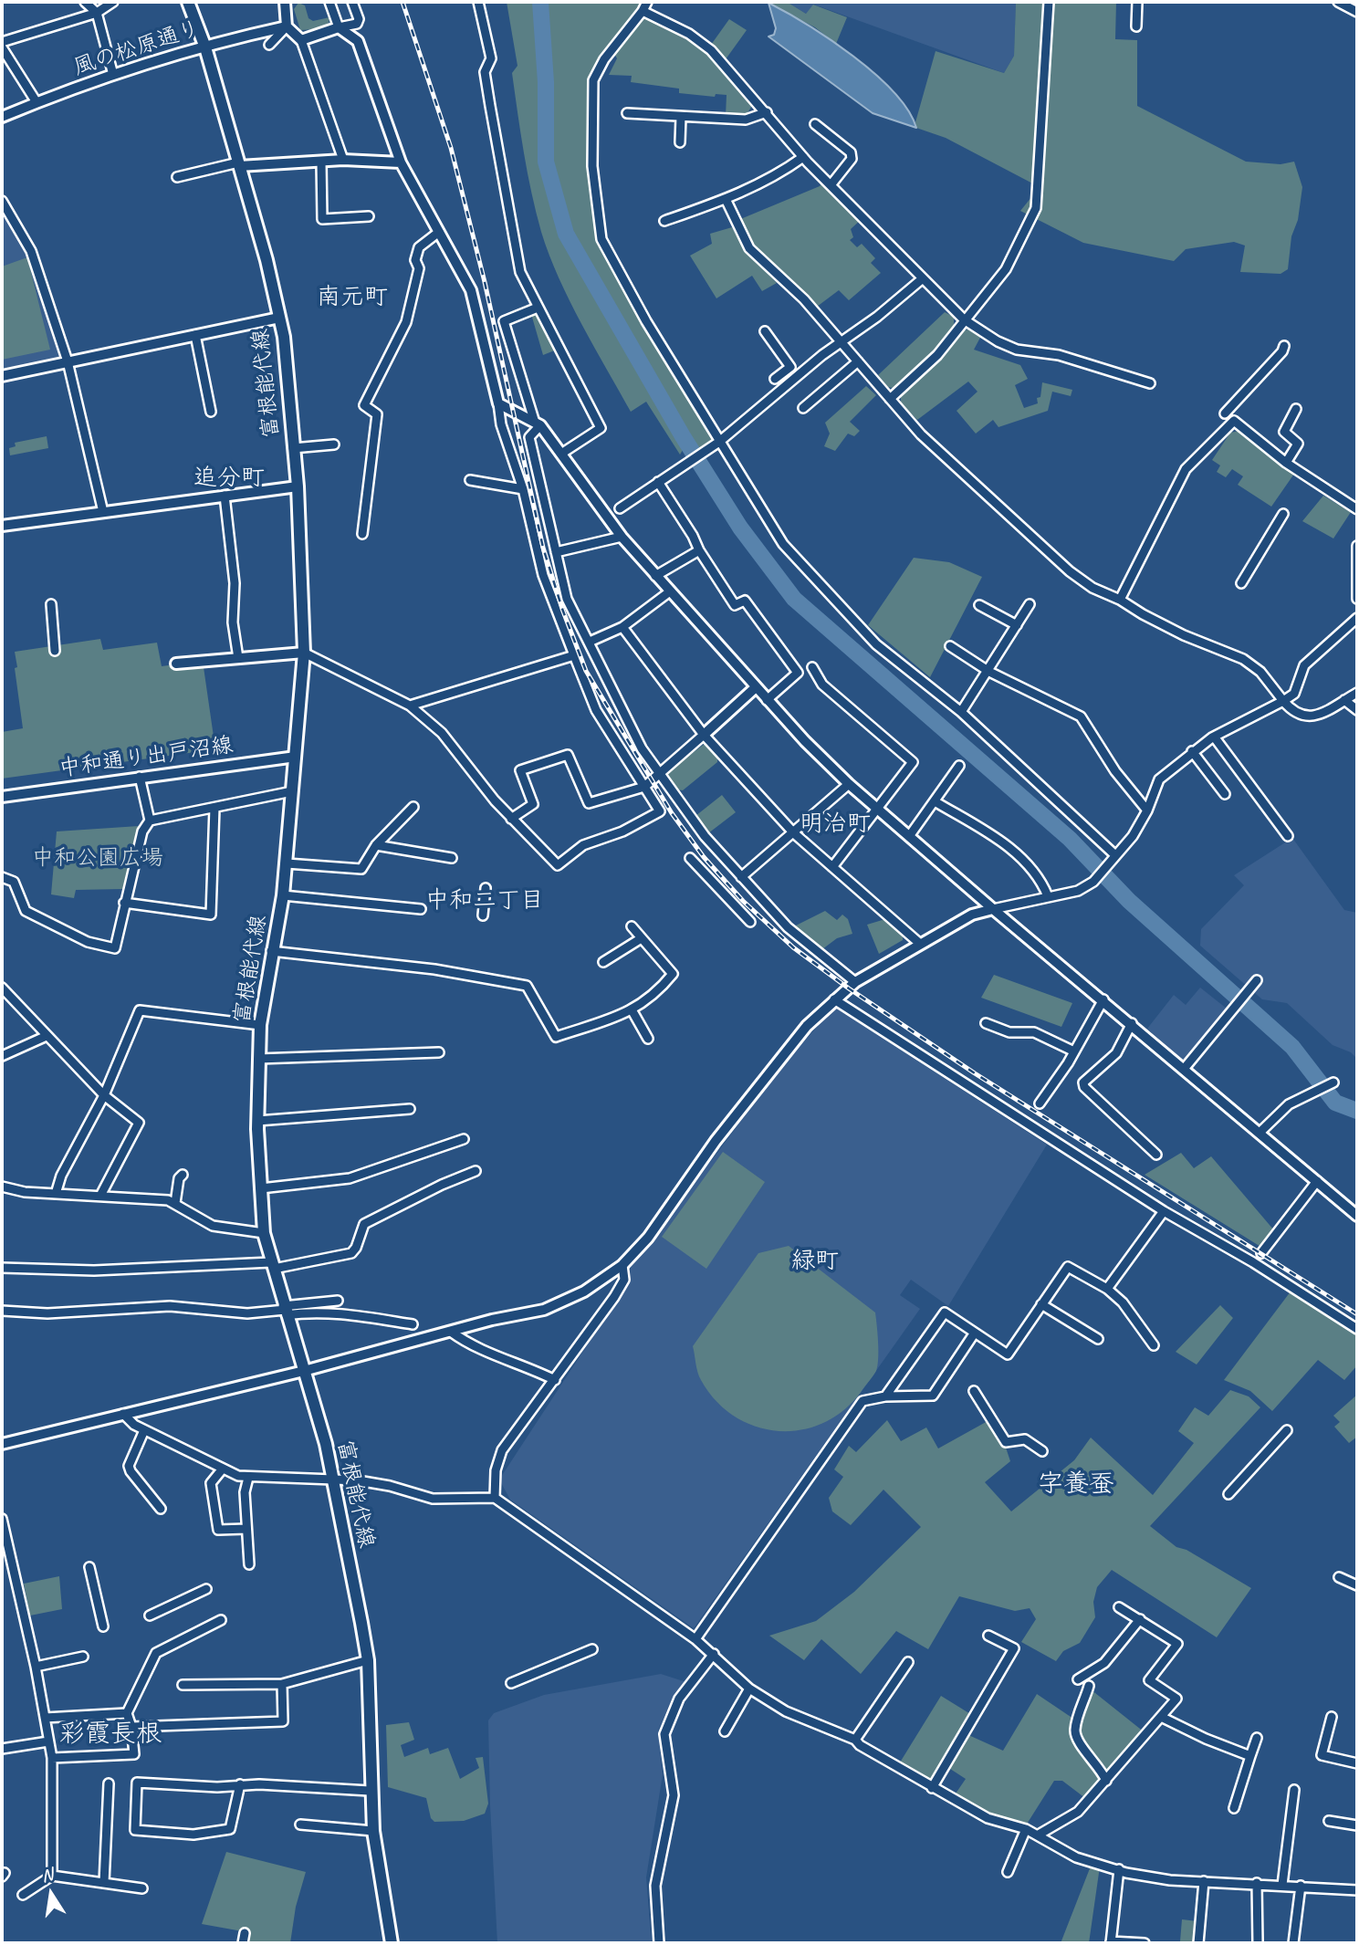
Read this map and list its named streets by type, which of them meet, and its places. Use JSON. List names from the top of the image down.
{
  "streets": {
    "main road": ["富根能代線"],
    "street": ["風の松原通り", "中和通り出戸沼線"]
  },
  "crossings": [
    ["風の松原通り", "富根能代線"],
    ["富根能代線", "中和通り出戸沼線"]
  ],
  "districts": [
    "南元町",
    "追分町",
    "明治町",
    "中和二丁目",
    "緑町",
    "字養蚕",
    "彩霞長根"
  ],
  "parks": ["中和公園広場"],
  "north": "top"
}
